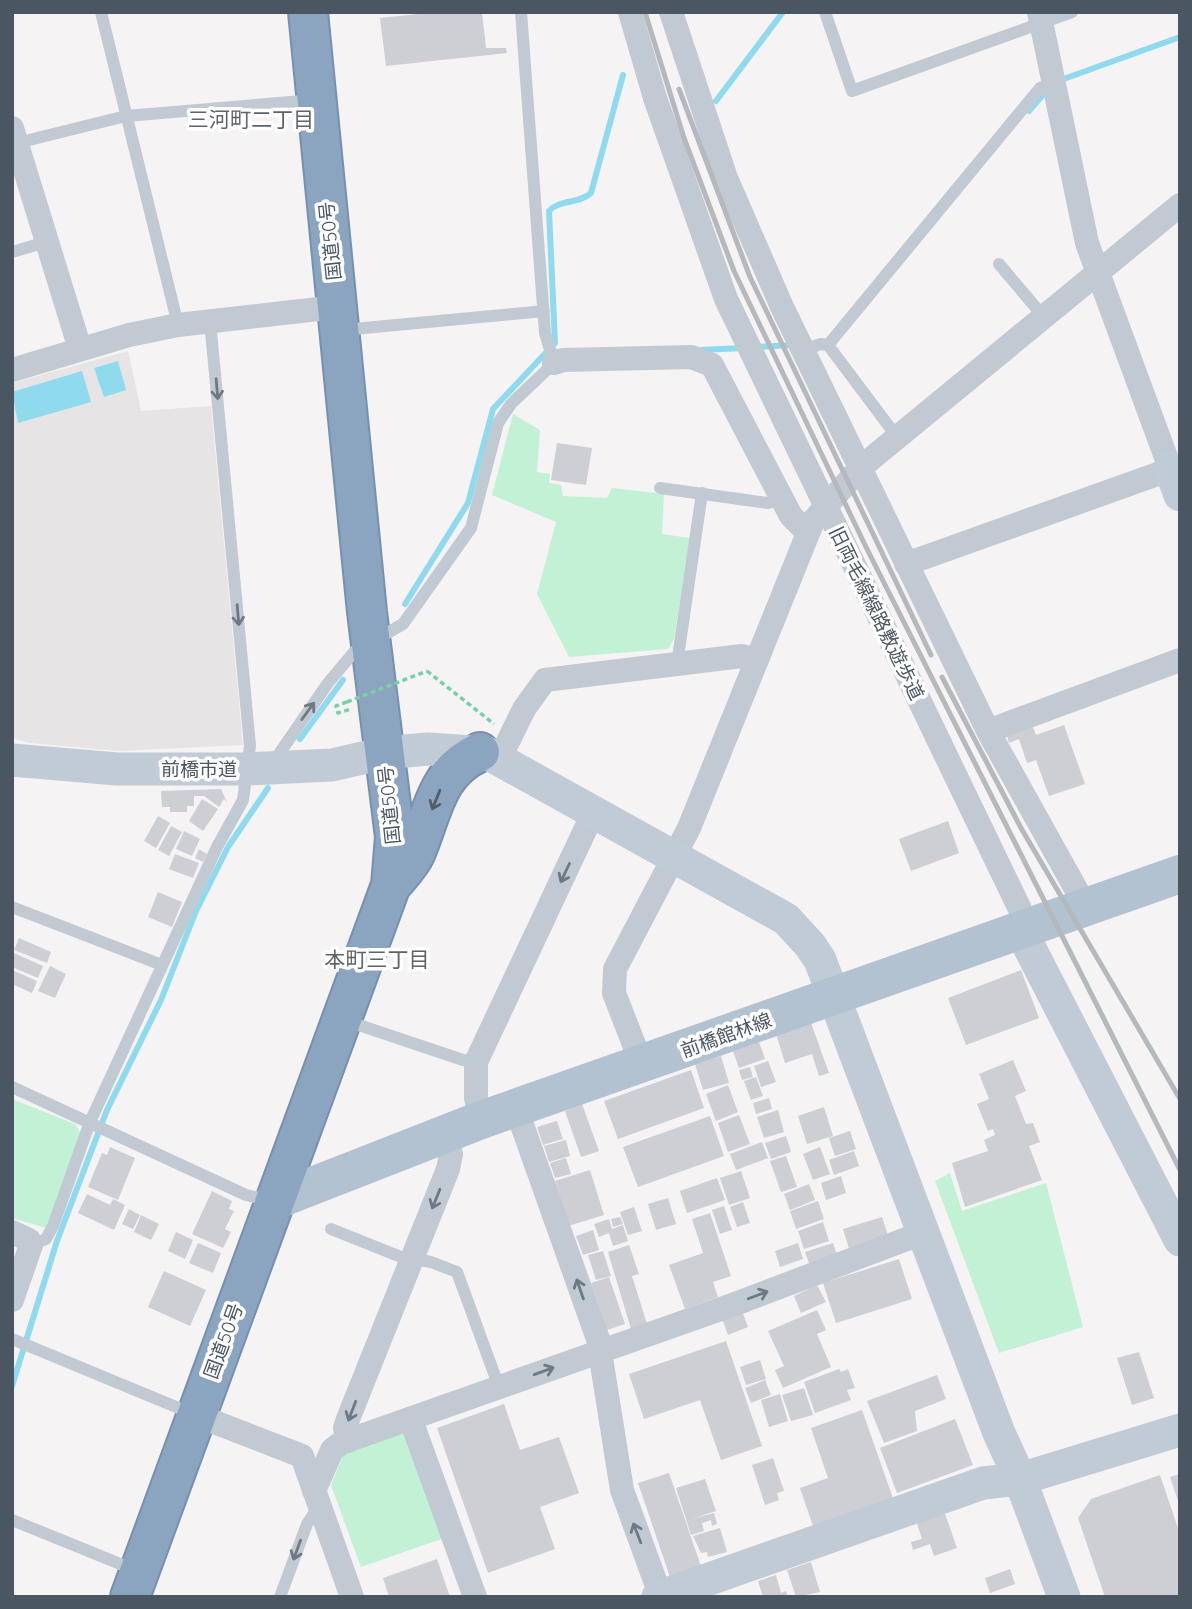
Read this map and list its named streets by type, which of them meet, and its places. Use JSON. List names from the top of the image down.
{
  "streets": {
    "highway": ["国道50号"],
    "main road": ["前橋館林線"],
    "street": ["旧両毛線線路敷遊歩道", "前橋市道"]
  },
  "crossings": [
    ["国道50号", "前橋市道"],
    ["国道50号", "前橋館林線"],
    ["旧両毛線線路敷遊歩道", "前橋館林線"]
  ],
  "districts": ["三河町二丁目", "本町三丁目"]
}
